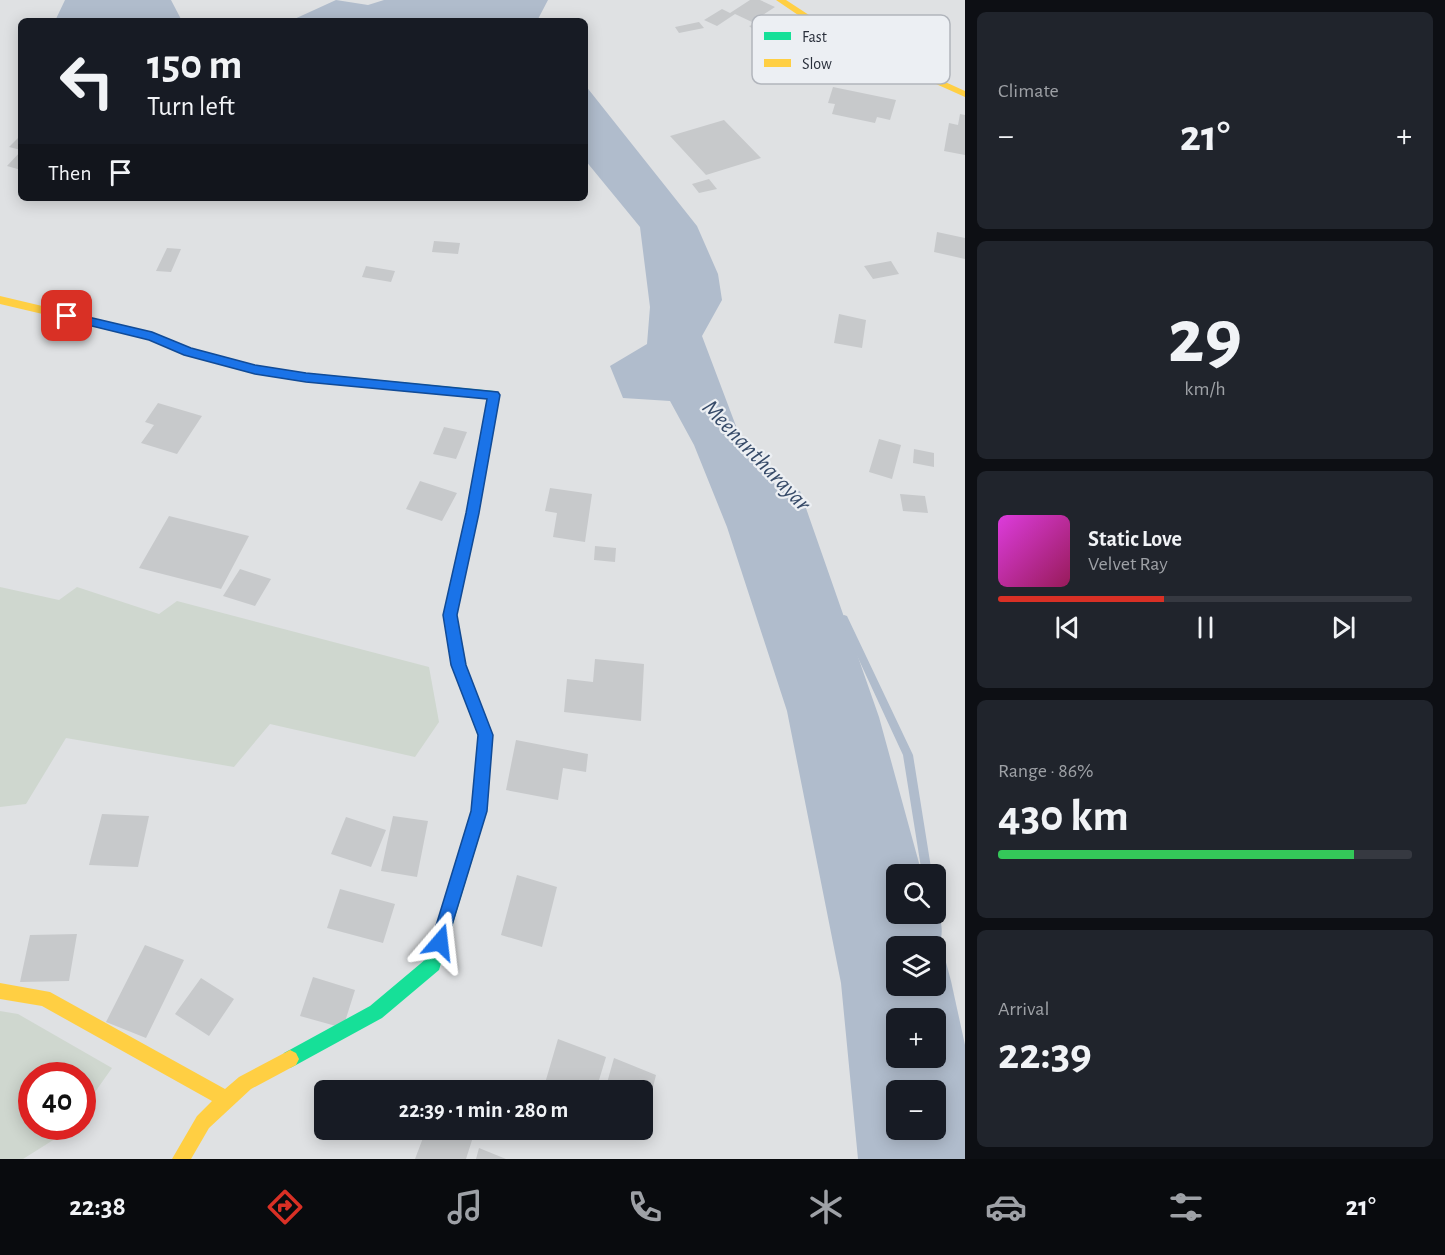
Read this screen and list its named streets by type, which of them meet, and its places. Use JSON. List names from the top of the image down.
{
  "water": ["Meenantharayar"],
  "legend": ["Fast", "Slow"],
  "page": {
    "tile": [
      "Climate",
      ["29", "km/h"],
      ["Range · 86%", "430 km"],
      ["Arrival", "22:39"]
    ],
    "turn": ["150 m", "Turn left"],
    "heat": ["−", "21°", "+"],
    "then": "Then",
    "song": ["Static Love", "Velvet Ray"],
    "map_buttons": ["+", "−"],
    "limit": "40",
    "trip": "22:39 · 1 min · 280 m",
    "tabs": ["22:38", "21°"]
  }
}
